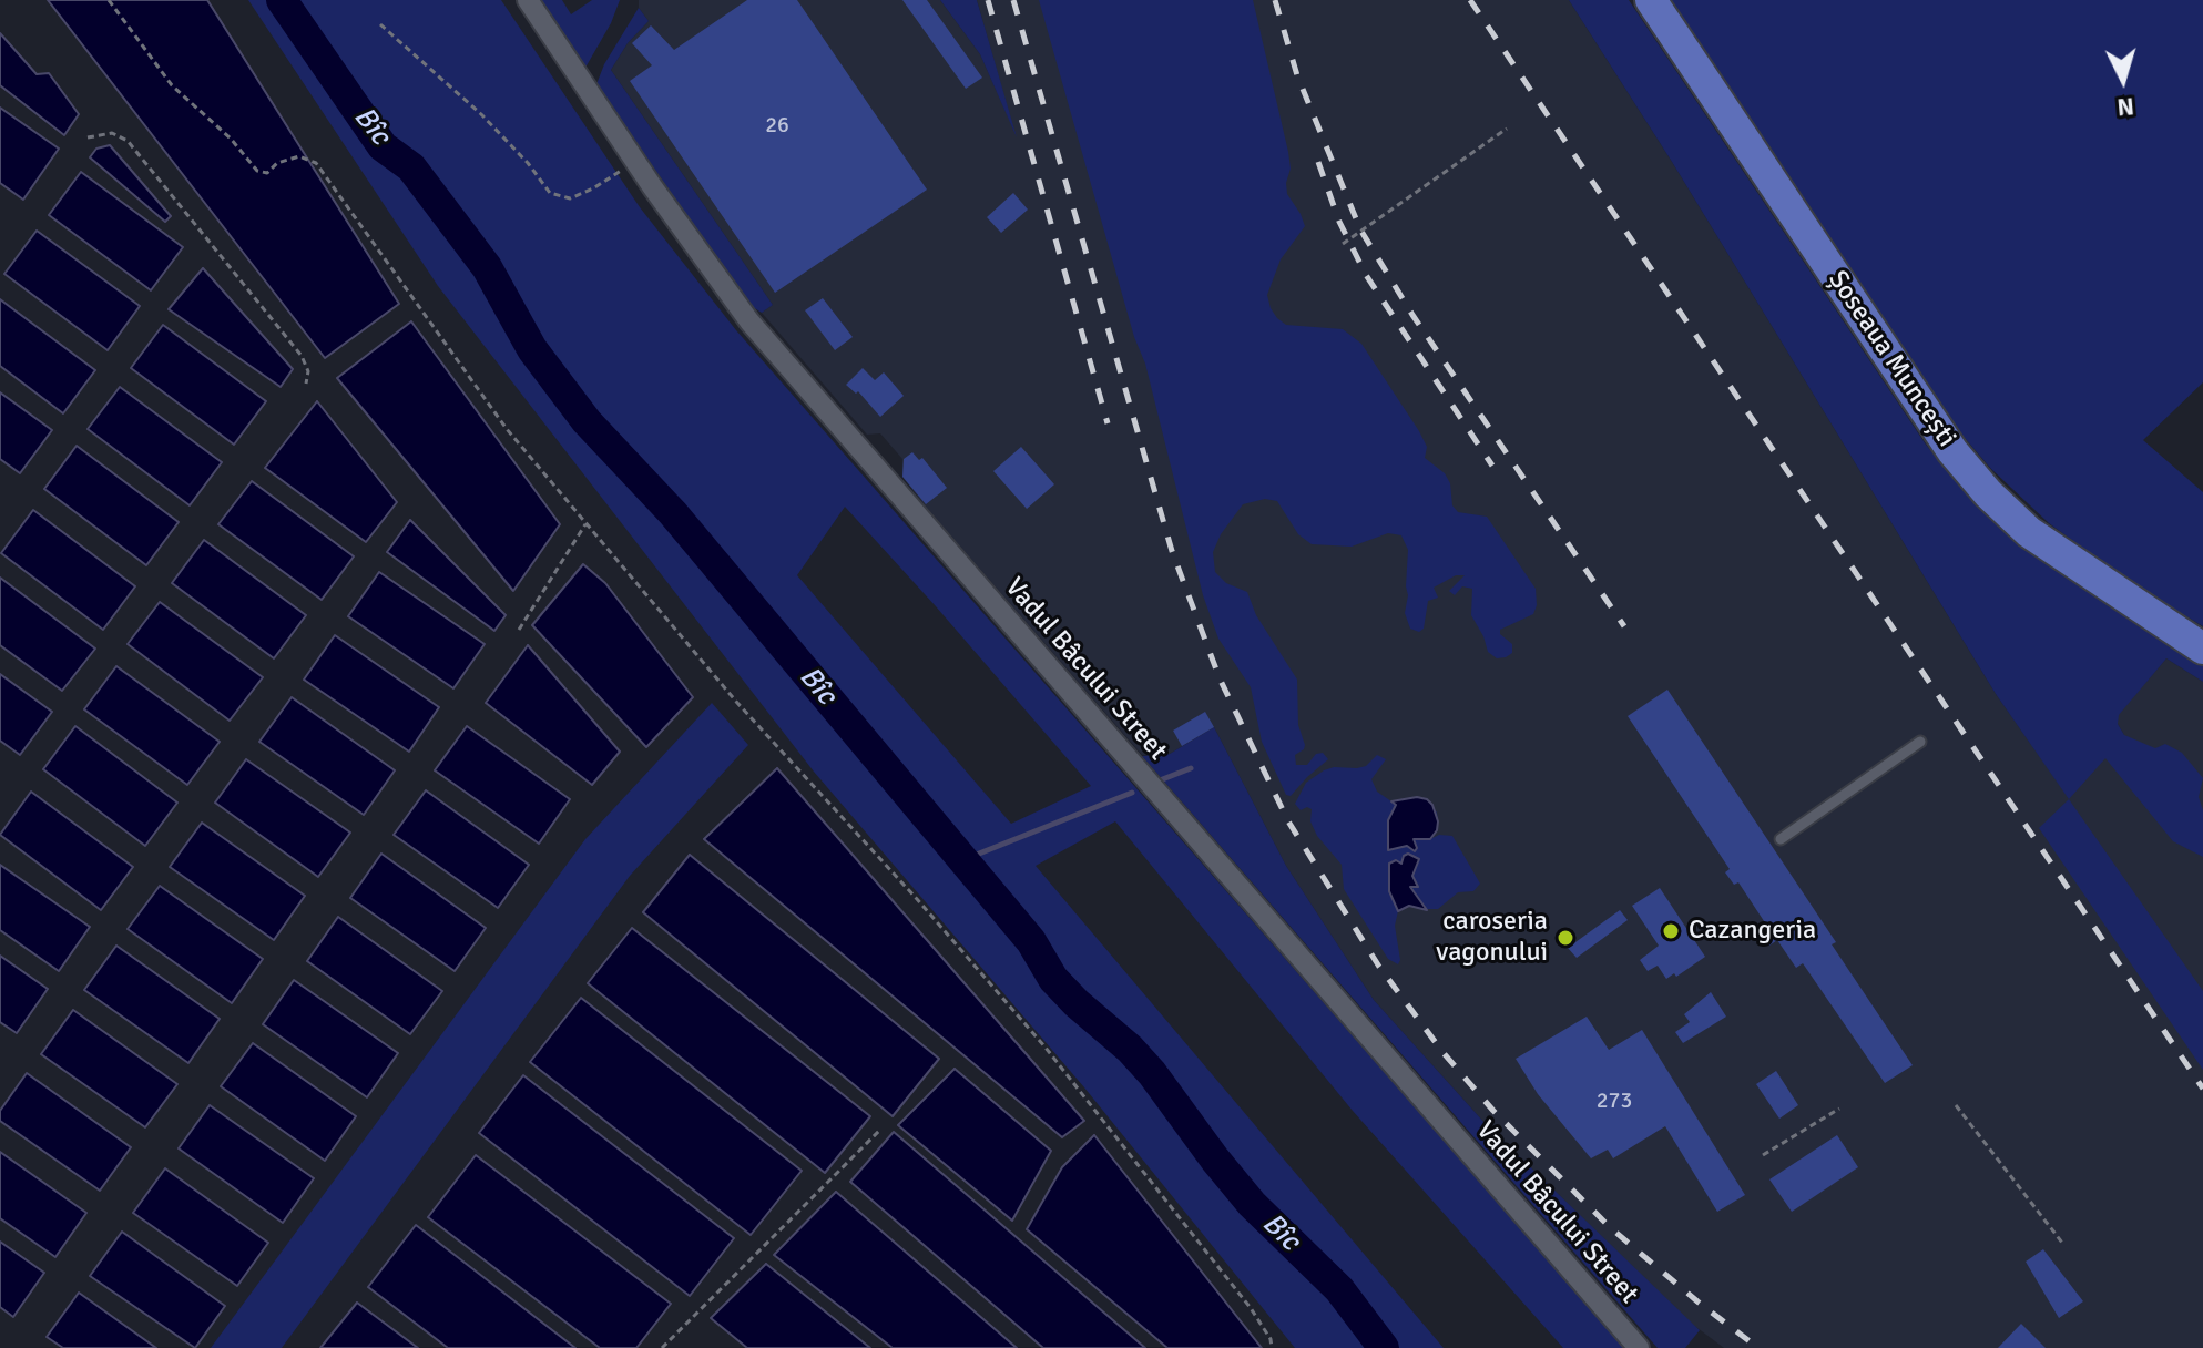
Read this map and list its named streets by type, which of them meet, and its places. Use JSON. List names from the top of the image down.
{
  "streets": {
    "main road": ["Șoseaua Muncești"],
    "street": ["Vadul Bâcului Street"]
  },
  "water": ["Bîc"],
  "places": ["Cazangeria", "caroseria vagonului"],
  "house_numbers": ["26", "273"],
  "north": "bottom"
}
